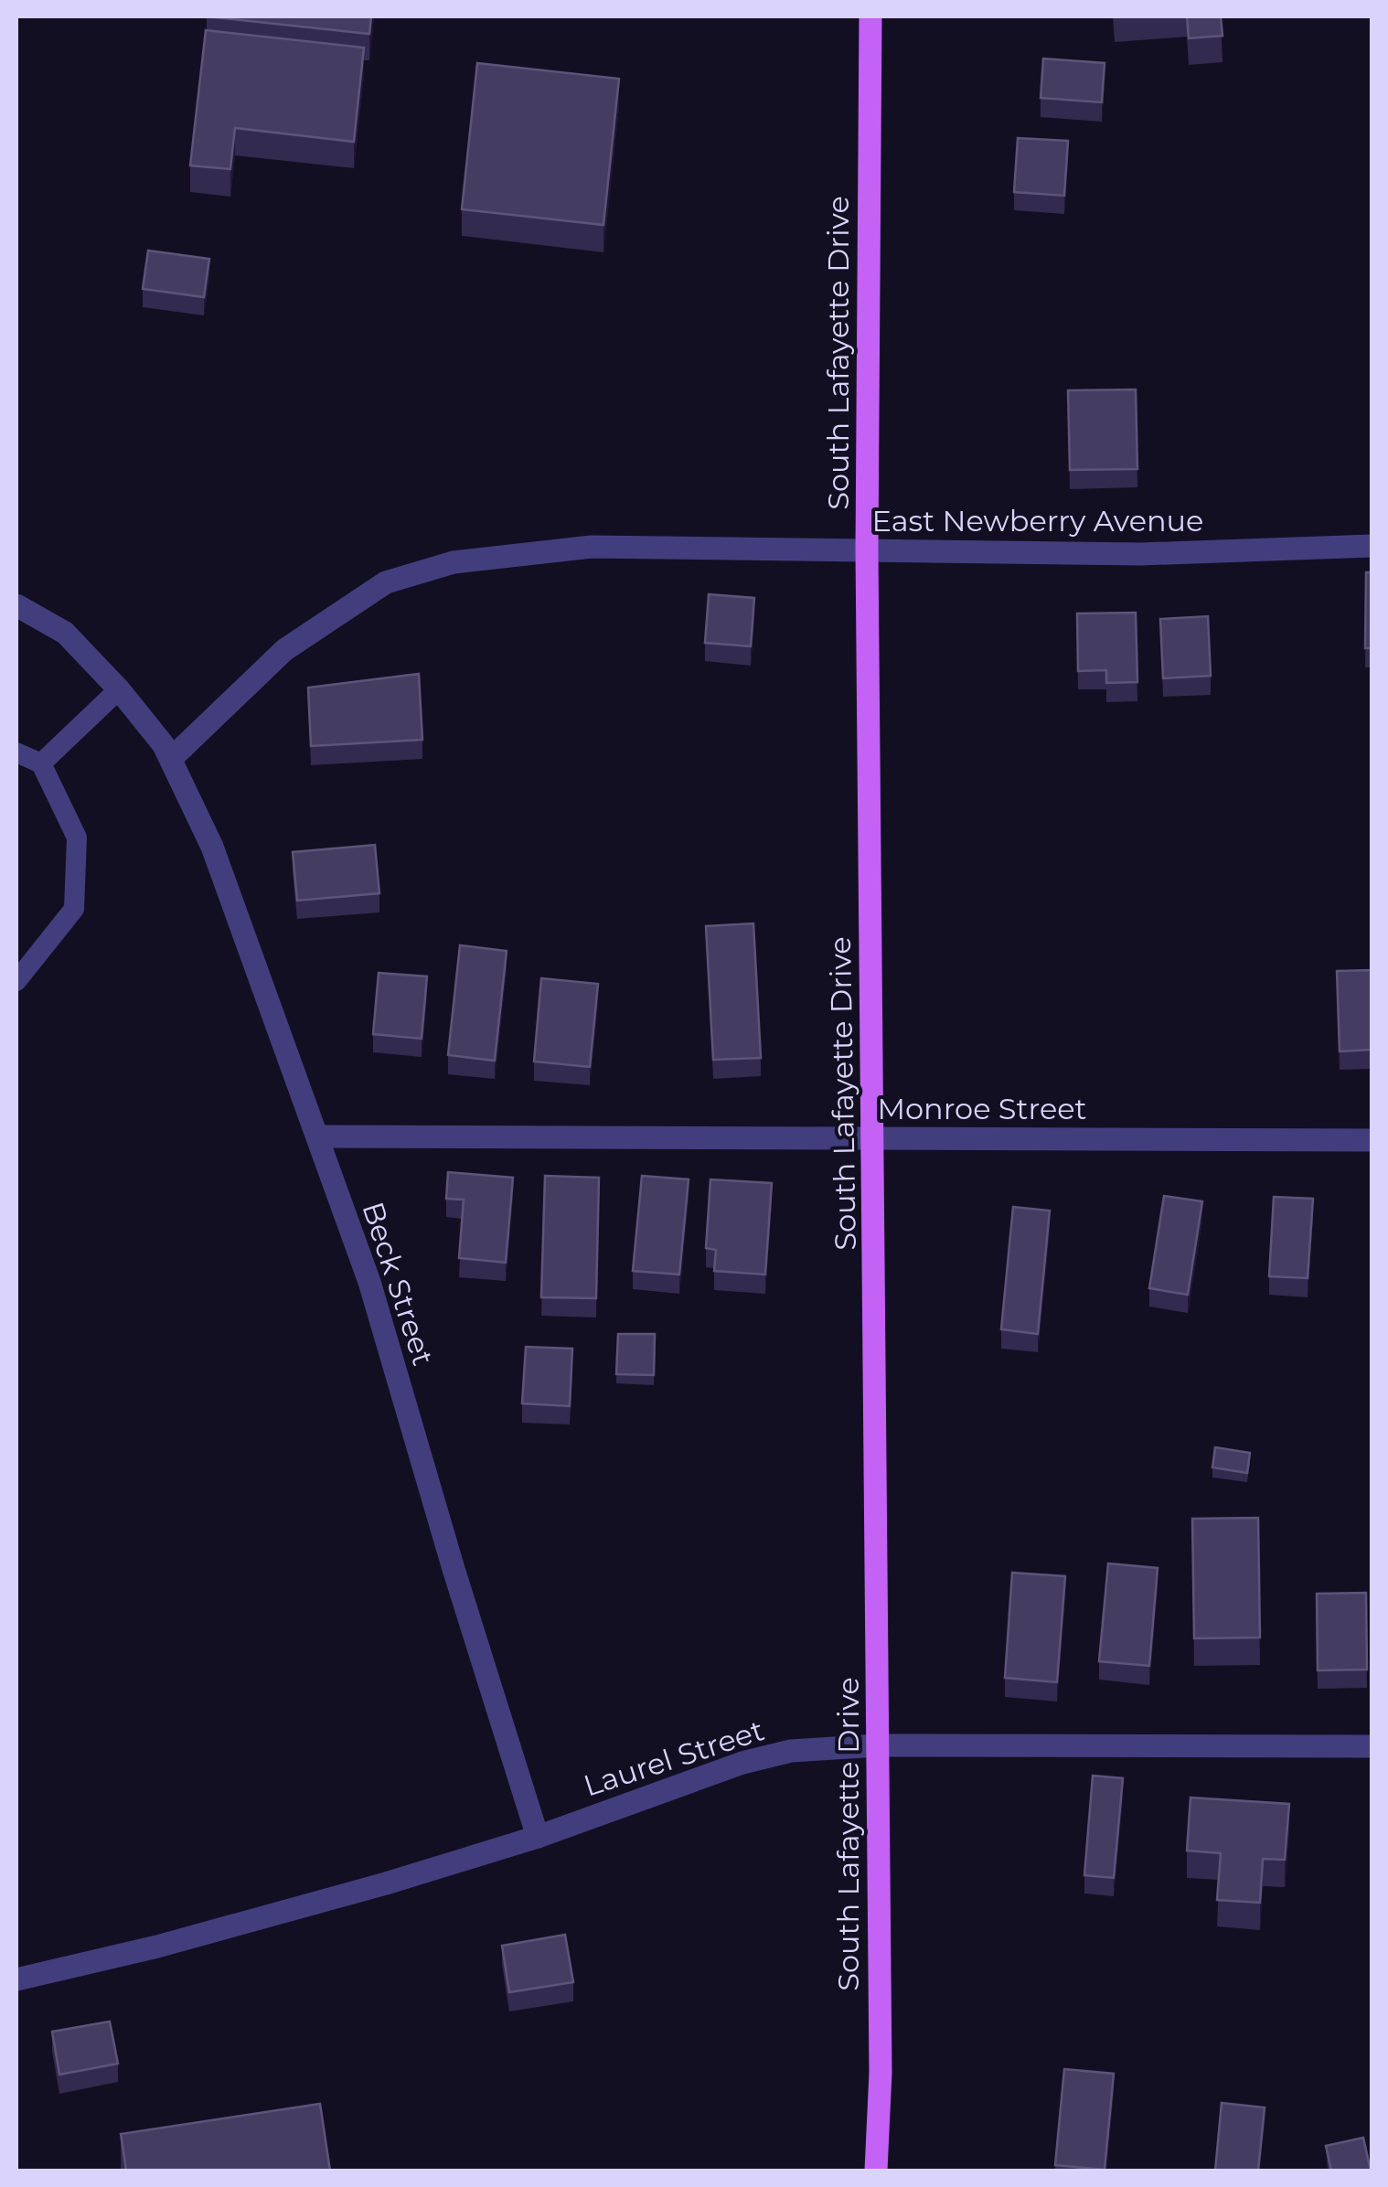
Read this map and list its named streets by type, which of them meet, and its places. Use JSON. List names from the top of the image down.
{
  "streets": {
    "main road": ["South Lafayette Drive"],
    "street": [
      "East Newberry Avenue",
      "Monroe Street",
      "Beck Street",
      "Laurel Street"
    ]
  },
  "crossings": [
    ["South Lafayette Drive", "East Newberry Avenue"],
    ["South Lafayette Drive", "Monroe Street"],
    ["South Lafayette Drive", "Laurel Street"],
    ["East Newberry Avenue", "Beck Street"],
    ["Monroe Street", "Beck Street"],
    ["Beck Street", "Laurel Street"]
  ]
}
